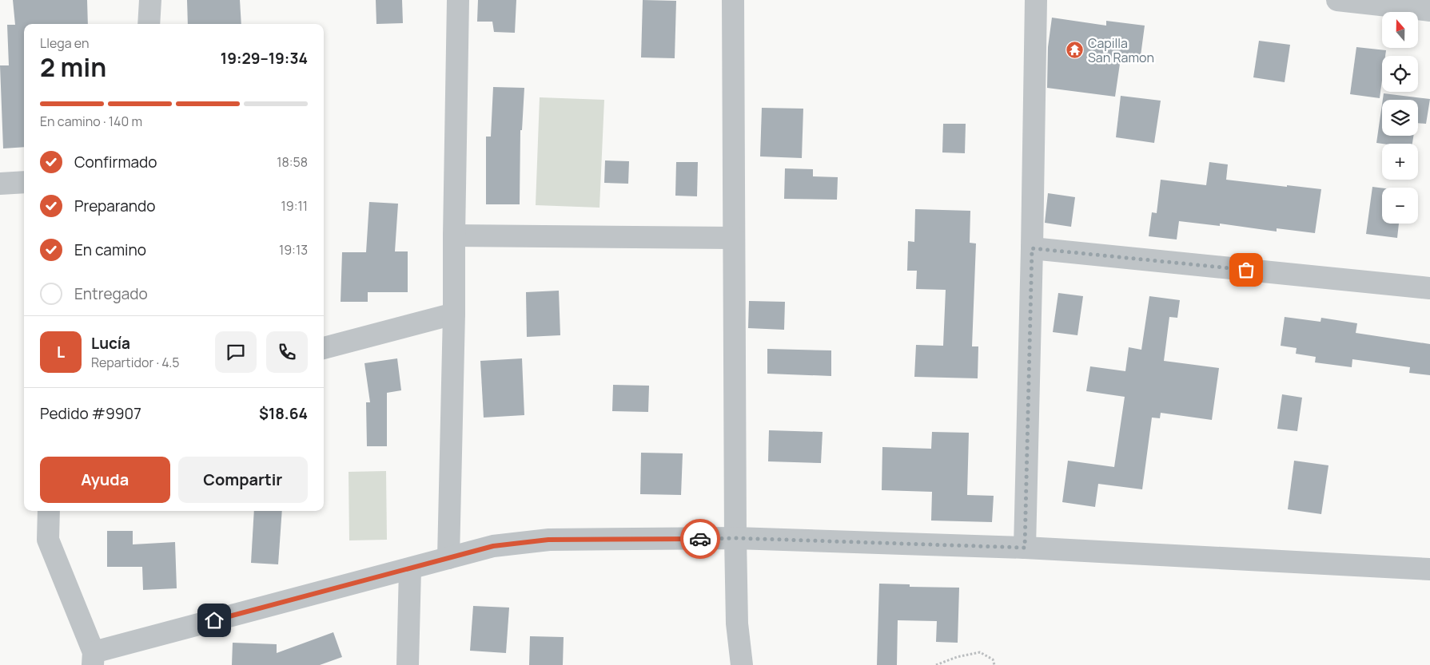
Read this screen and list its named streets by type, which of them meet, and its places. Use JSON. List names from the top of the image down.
{
  "places": {
    "temple": ["Capilla San Ramon"]
  },
  "north": "top",
  "page": {
    "map_buttons": ["+", "−"],
    "heading": ["2 min", "Llega en", "19:29–19:34"],
    "panel": [
      "Lucía",
      "Repartidor · 4.5",
      "Pedido #9907",
      "$18.64"
    ],
    "bar": "En camino · 140 m",
    "list": [
      ["Confirmado", "18:58"],
      ["Preparando", "19:11"],
      ["En camino", "19:13"],
      "Entregado"
    ],
    "round": "L",
    "buttons": ["Ayuda", "Compartir"]
  }
}
